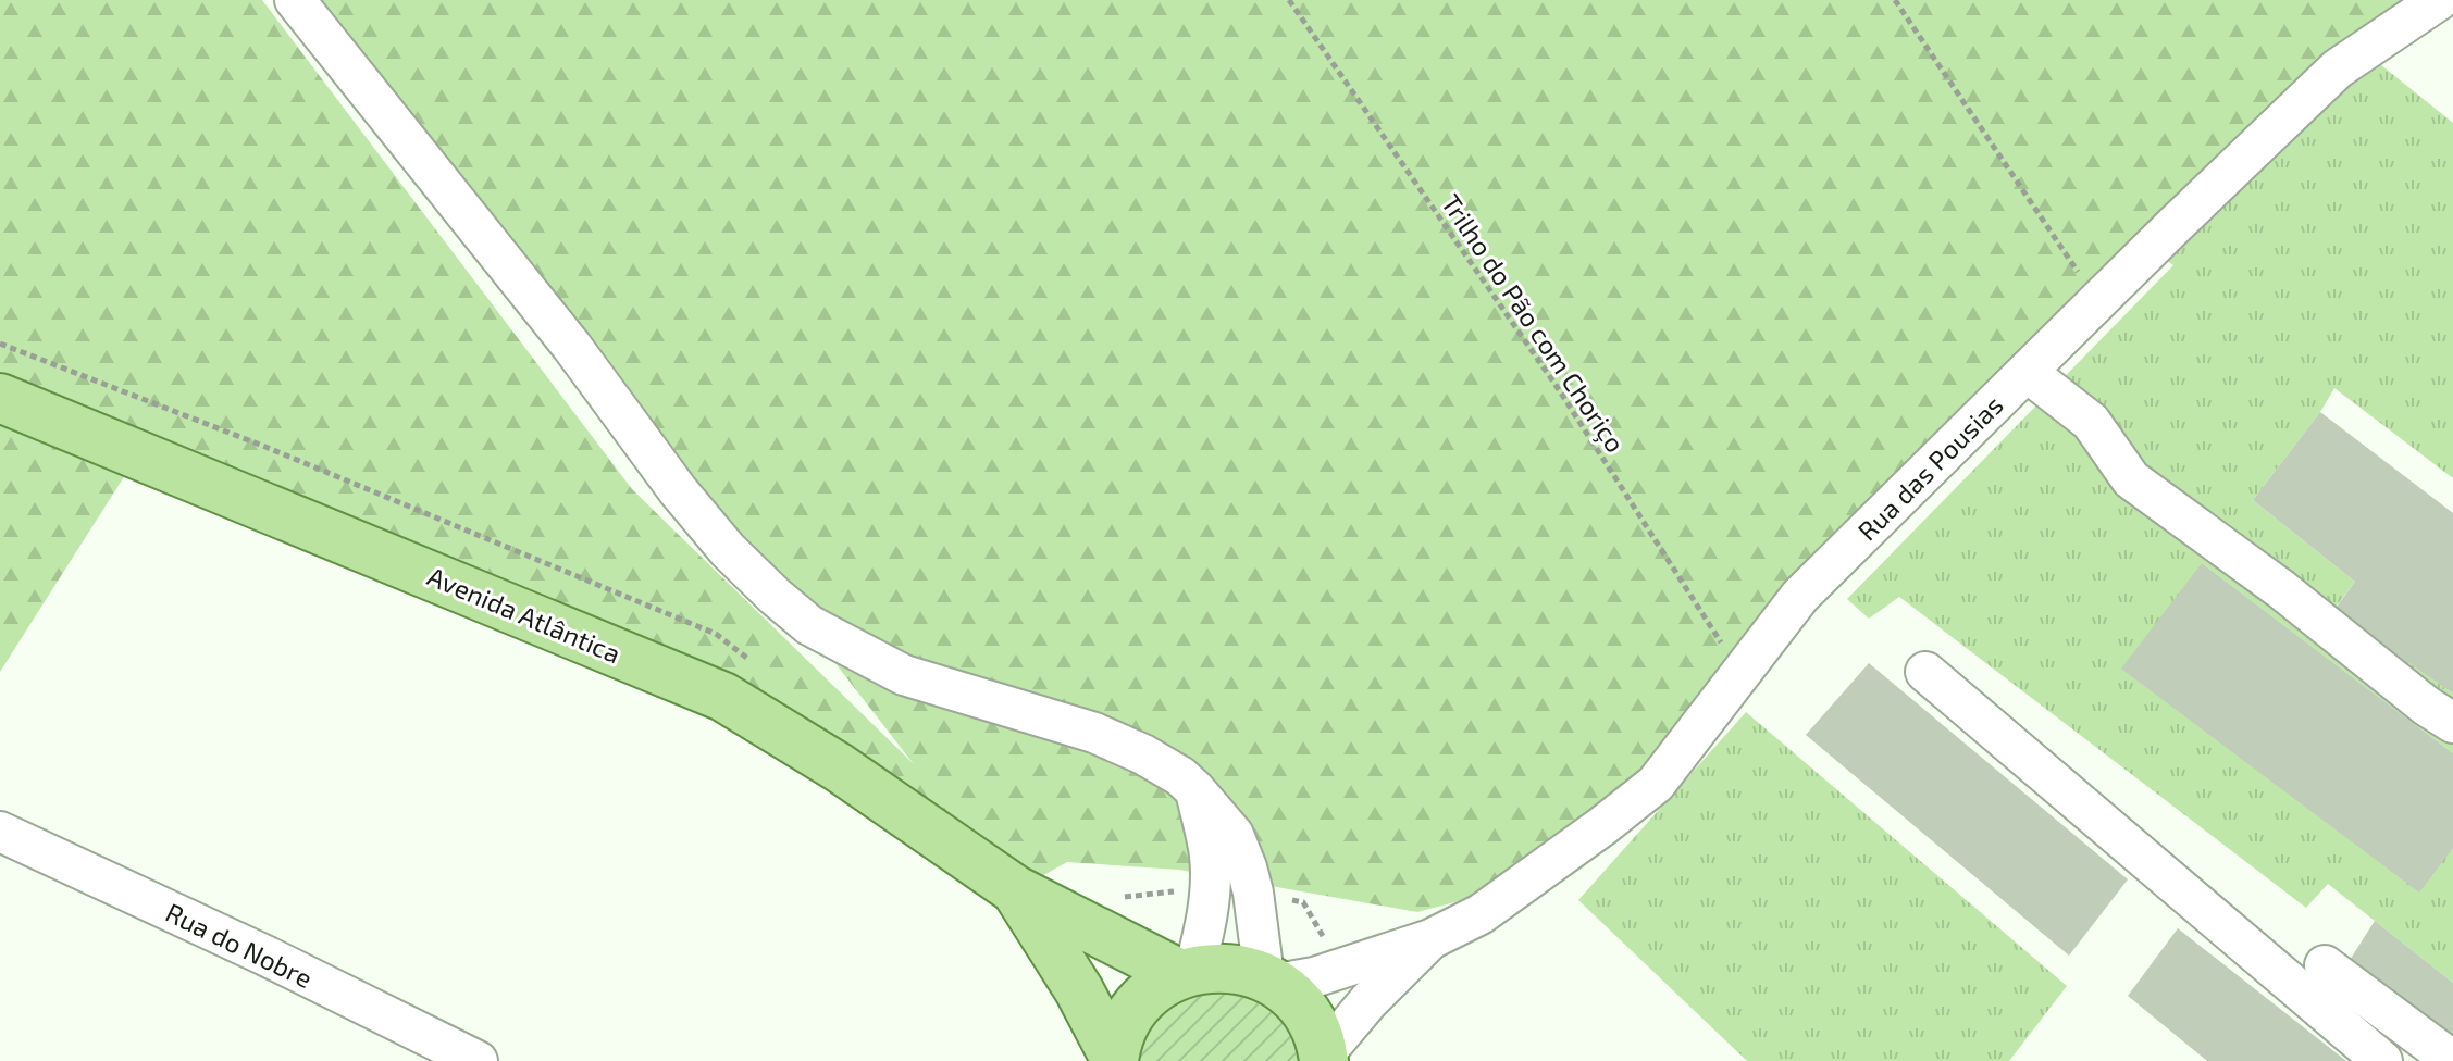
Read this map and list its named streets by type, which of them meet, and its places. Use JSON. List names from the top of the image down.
{
  "streets": {
    "main road": ["Avenida Atlântica"],
    "street": ["Rua das Pousias", "Rua do Nobre"],
    "path": ["Trilho do Pão com Choriço"]
  },
  "crossings": [
    ["Trilho do Pão com Choriço", "Rua das Pousias"]
  ]
}
